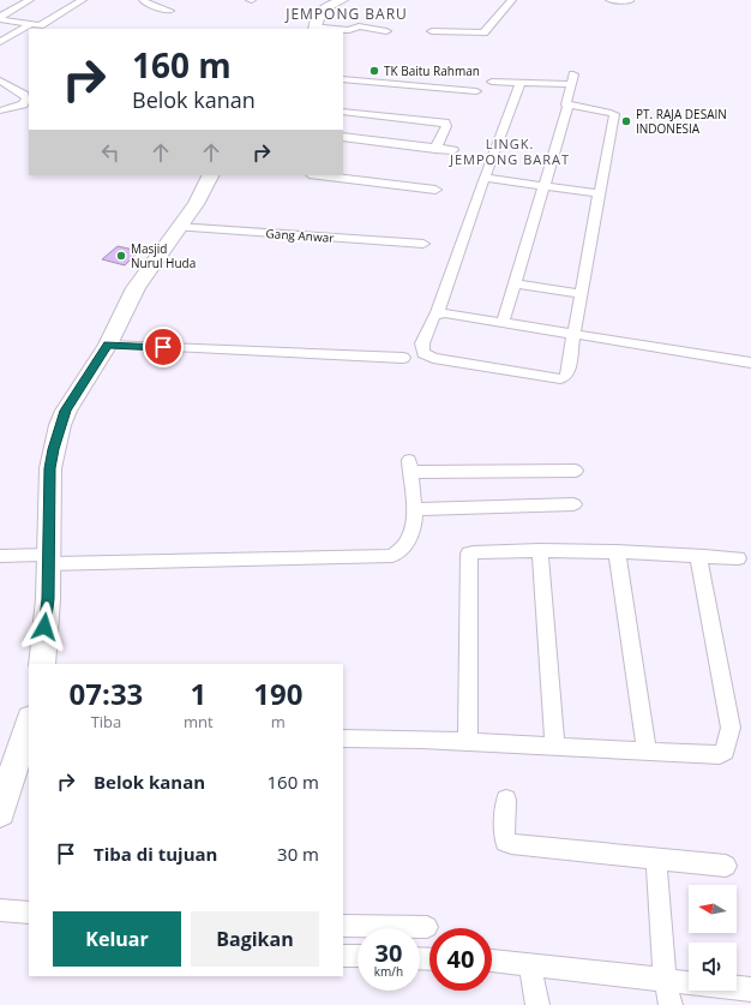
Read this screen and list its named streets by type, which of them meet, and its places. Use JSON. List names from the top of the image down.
{
  "streets": {
    "street": ["Gang Anwar"]
  },
  "districts": ["JEMPONG BARU", "LINGK. JEMPONG BARAT"],
  "places": ["TK Baitu Rahman", "PT. RAJA DESAIN INDONESIA", "Masjid Nurul Huda"],
  "north": "left",
  "page": {
    "turn": ["160 m", "Belok kanan"],
    "eta": [
      "07:33",
      "Tiba",
      "1",
      "mnt",
      "190",
      "m"
    ],
    "list": [
      {
        "name": "Belok kanan",
        "value": "160 m"
      },
      {
        "name": "Tiba di tujuan",
        "value": "30 m"
      }
    ],
    "buttons": ["Keluar", "Bagikan"],
    "speed": "30 km/h",
    "limit": "40"
  }
}
